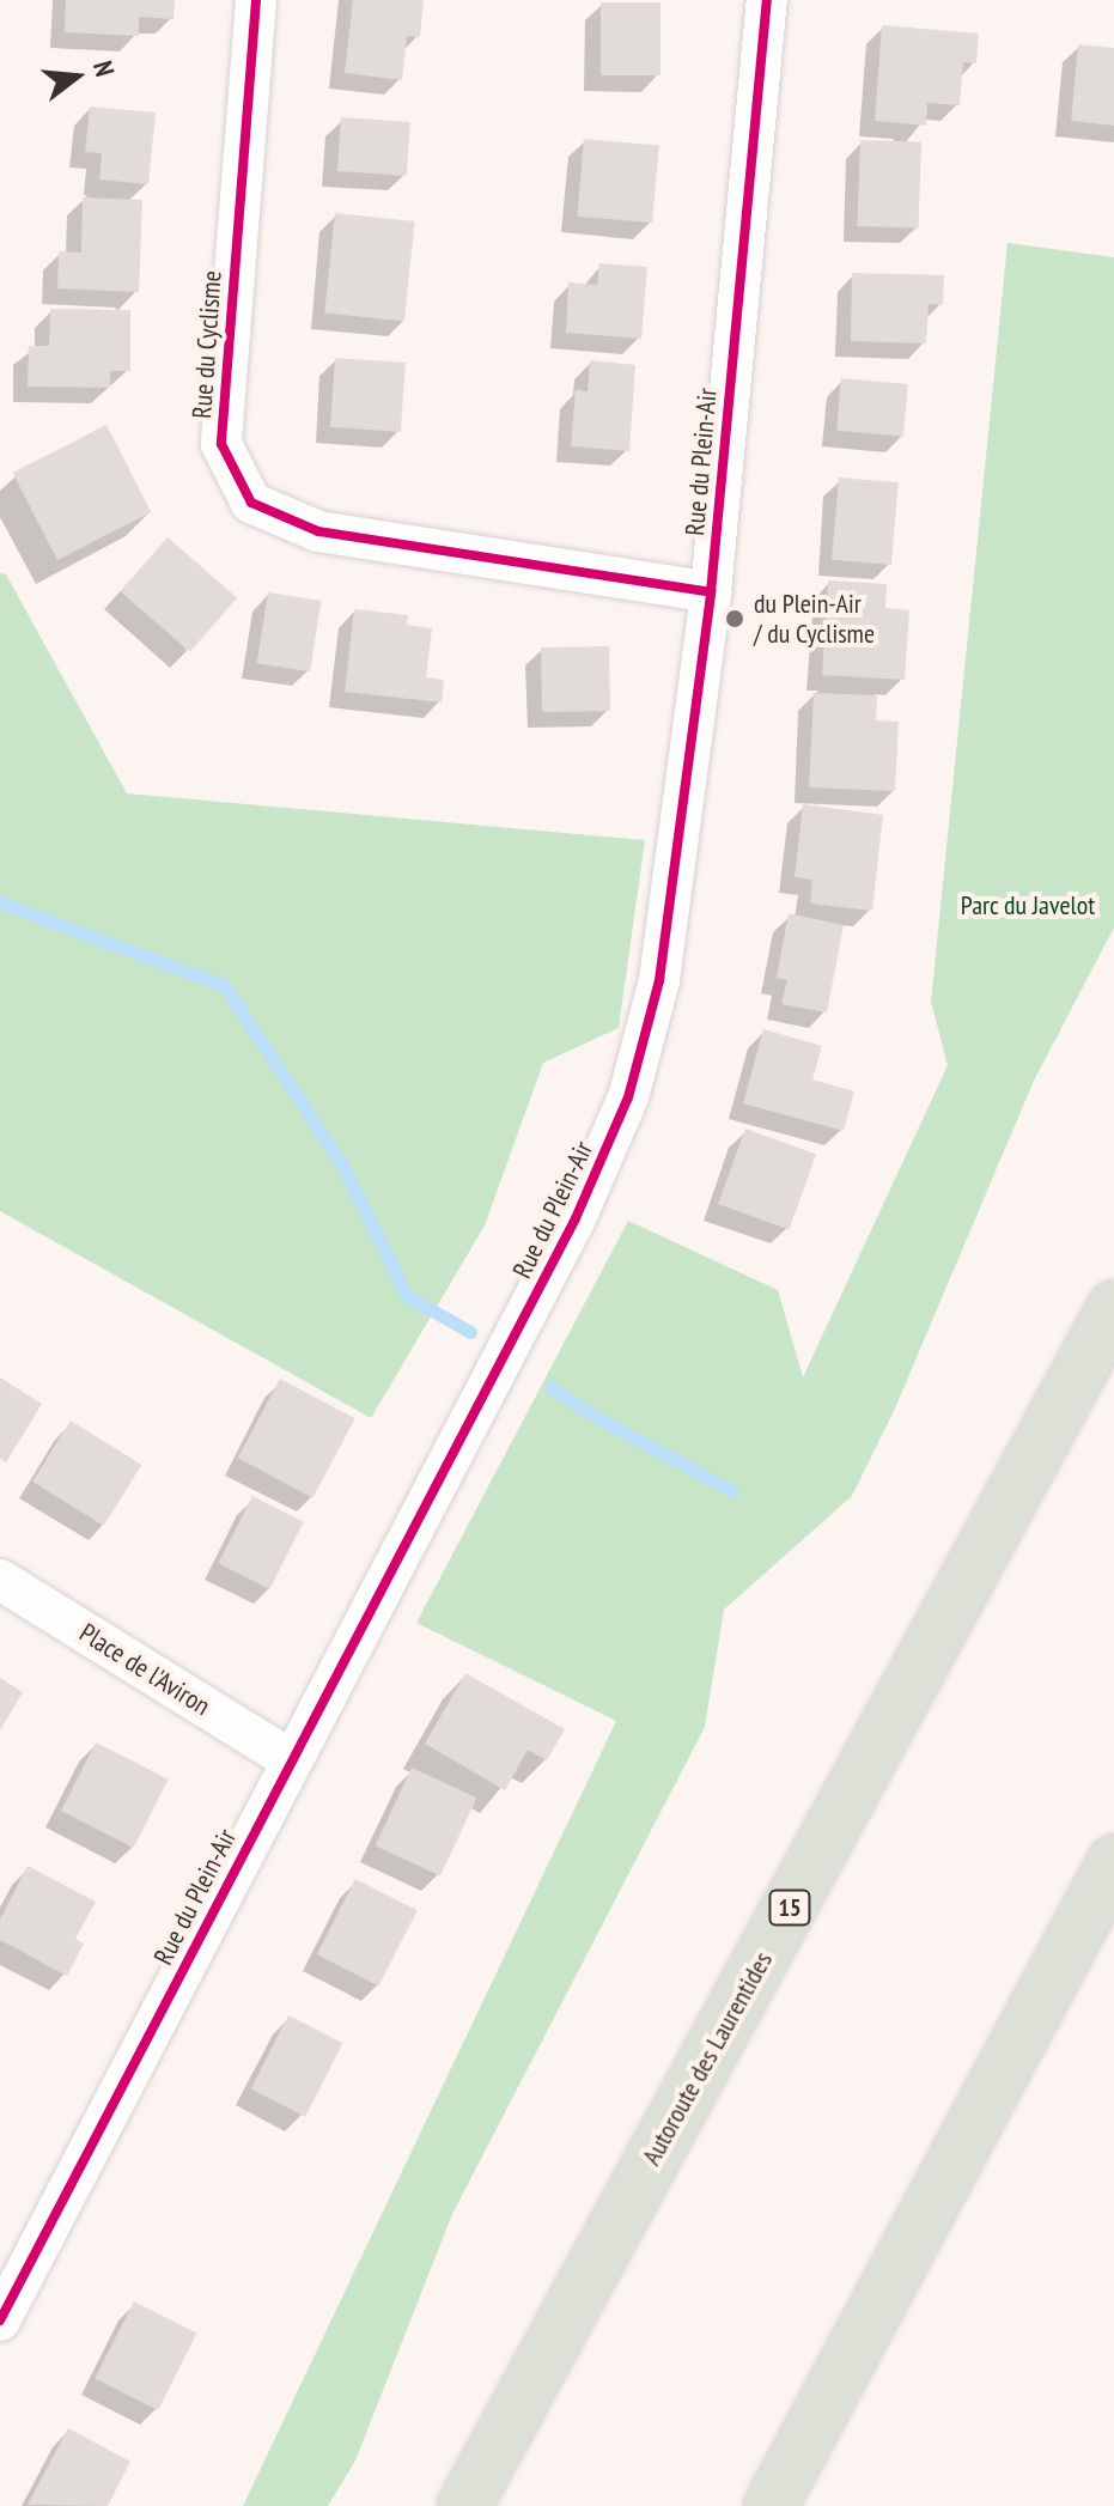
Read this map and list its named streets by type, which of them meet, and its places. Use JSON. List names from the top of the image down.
{
  "streets": {
    "highway": ["15", "Autoroute des Laurentides"],
    "street": ["Rue du Cyclisme", "Rue du Plein-Air", "Place de l'Aviron"]
  },
  "crossings": [
    ["Rue du Cyclisme", "Rue du Plein-Air"],
    ["Rue du Plein-Air", "Place de l'Aviron"]
  ],
  "parks": ["Parc du Javelot"],
  "places": ["du Plein-Air / du Cyclisme"],
  "north": "right"
}
